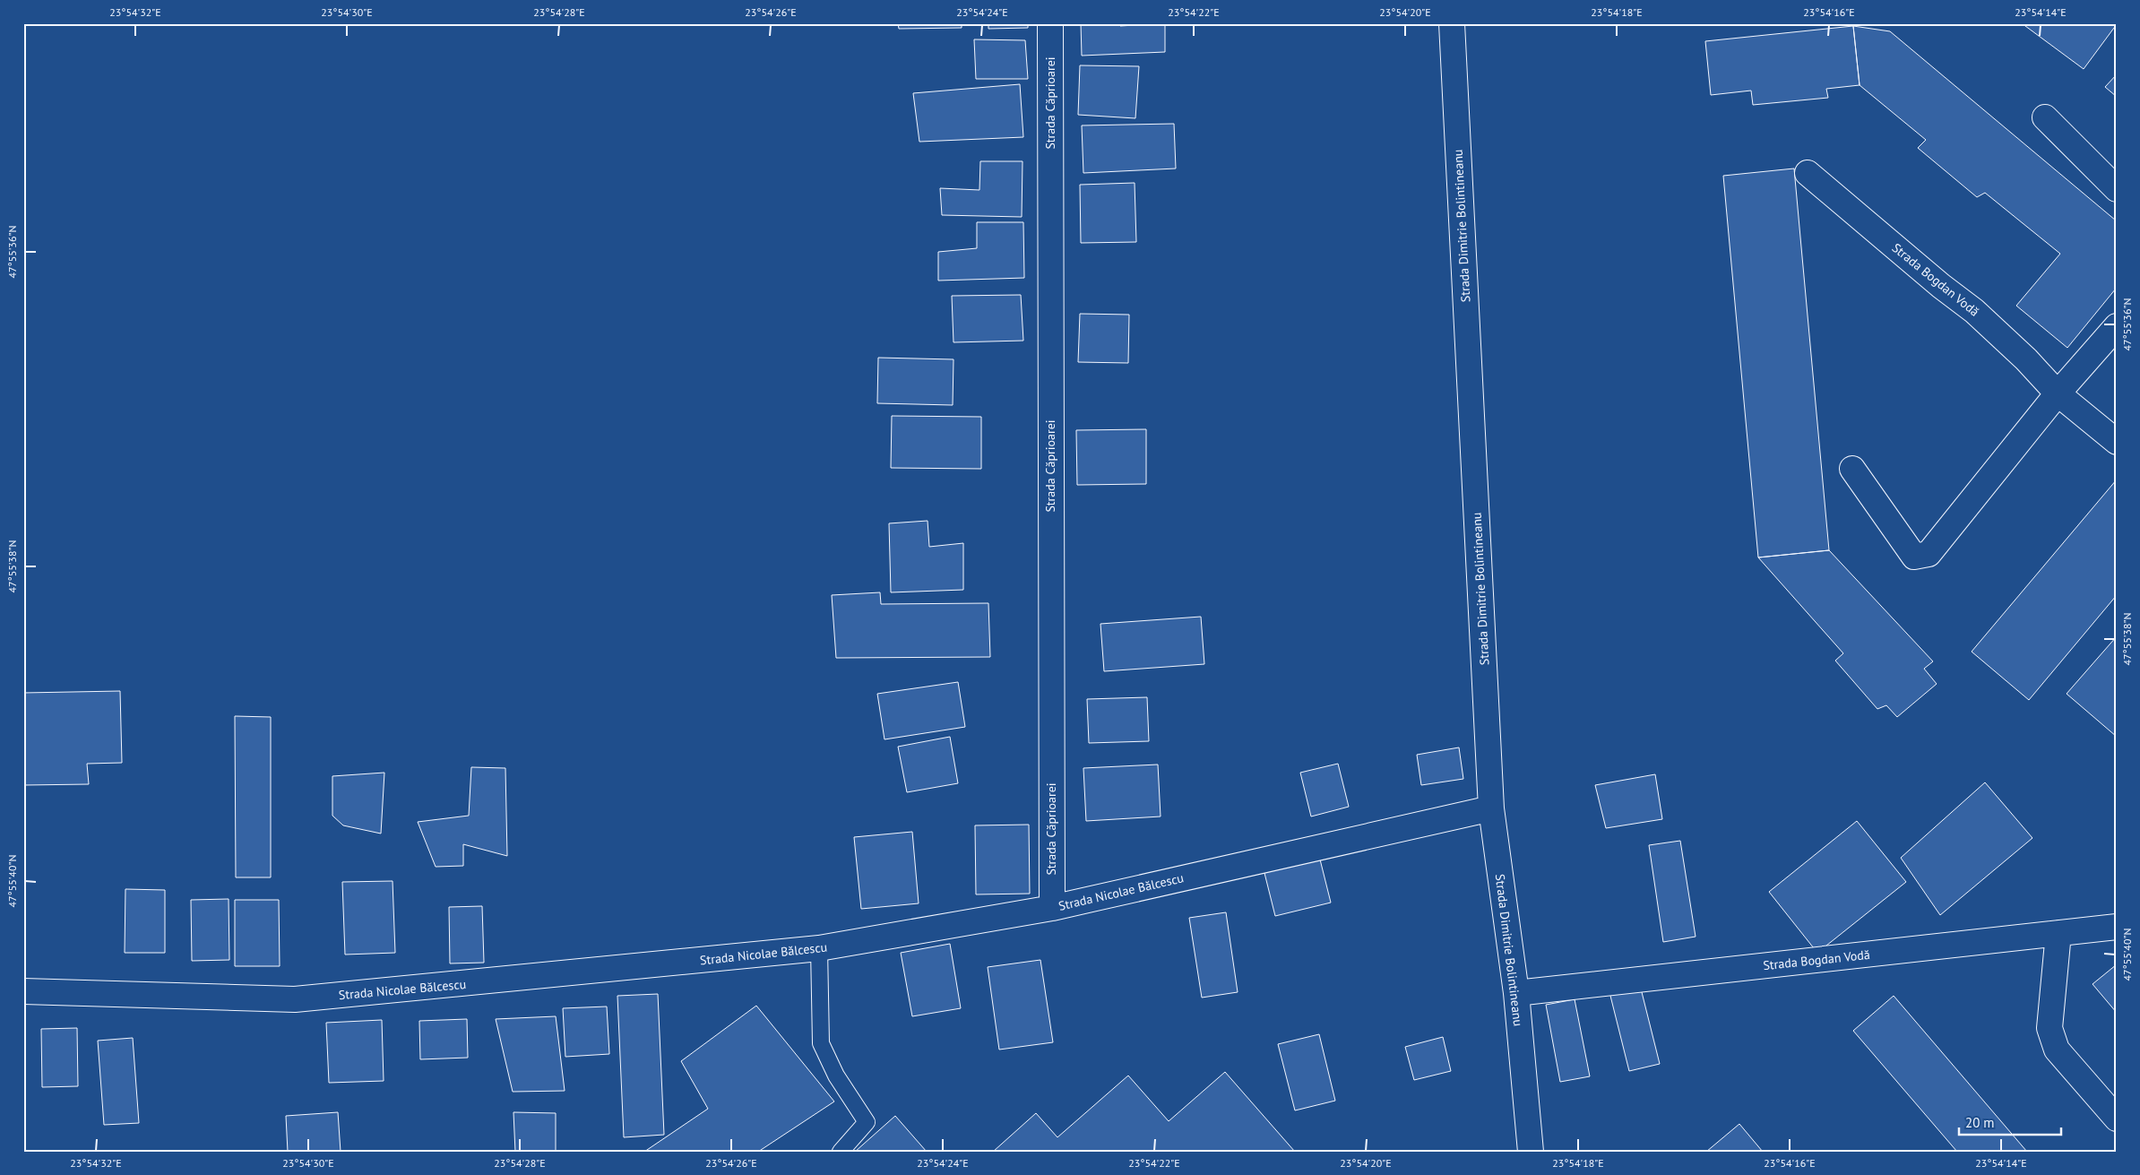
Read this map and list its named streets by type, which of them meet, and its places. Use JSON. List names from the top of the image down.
{
  "streets": {
    "street": [
      "Strada Căprioarei",
      "Strada Dimitrie Bolintineanu",
      "Strada Bogdan Vodă",
      "Strada Nicolae Bălcescu"
    ]
  },
  "crossings": [
    ["Strada Căprioarei", "Strada Nicolae Bălcescu"],
    ["Strada Dimitrie Bolintineanu", "Strada Bogdan Vodă"],
    ["Strada Dimitrie Bolintineanu", "Strada Nicolae Bălcescu"]
  ],
  "scale_bar": "20 m",
  "coordinates": [
    "23°54'32\"E",
    "23°54'30\"E",
    "23°54'28\"E",
    "23°54'26\"E",
    "23°54'24\"E",
    "23°54'22\"E",
    "23°54'20\"E",
    "23°54'18\"E",
    "23°54'16\"E",
    "23°54'14\"E",
    "47°55'36\"N",
    "47°55'38\"N",
    "47°55'40\"N"
  ]
}
